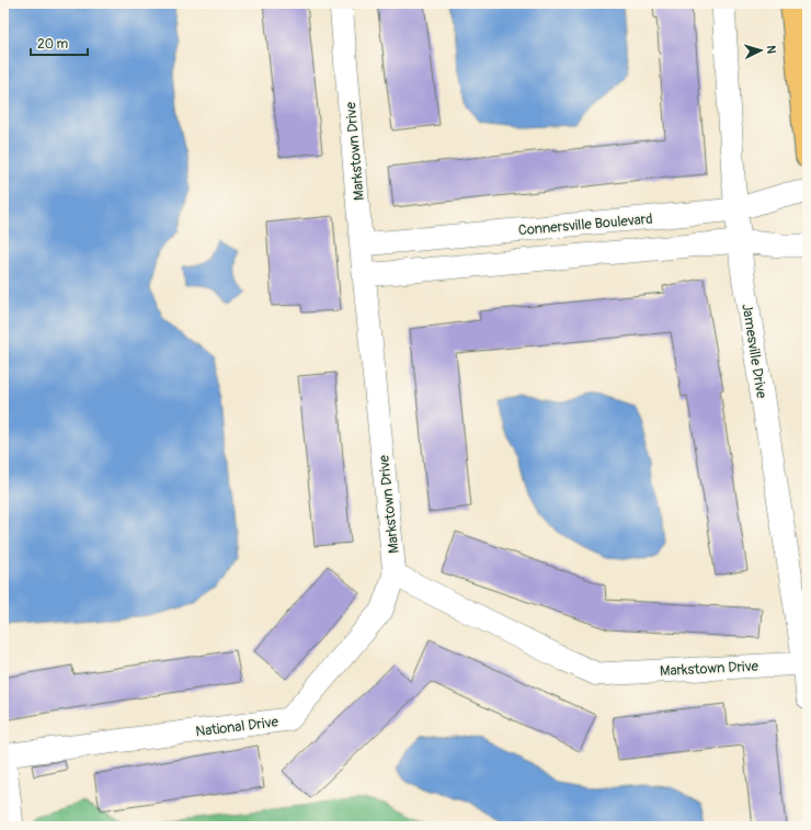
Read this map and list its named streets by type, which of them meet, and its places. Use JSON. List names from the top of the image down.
{
  "streets": {
    "street": [
      "Markstown Drive",
      "Connersville Boulevard",
      "Jamesville Drive",
      "National Drive"
    ]
  },
  "crossings": [
    ["Markstown Drive", "Connersville Boulevard"],
    ["Markstown Drive", "Jamesville Drive"],
    ["Markstown Drive", "National Drive"],
    ["Connersville Boulevard", "Jamesville Drive"]
  ],
  "scale_bar": "20 m",
  "north": "right"
}
